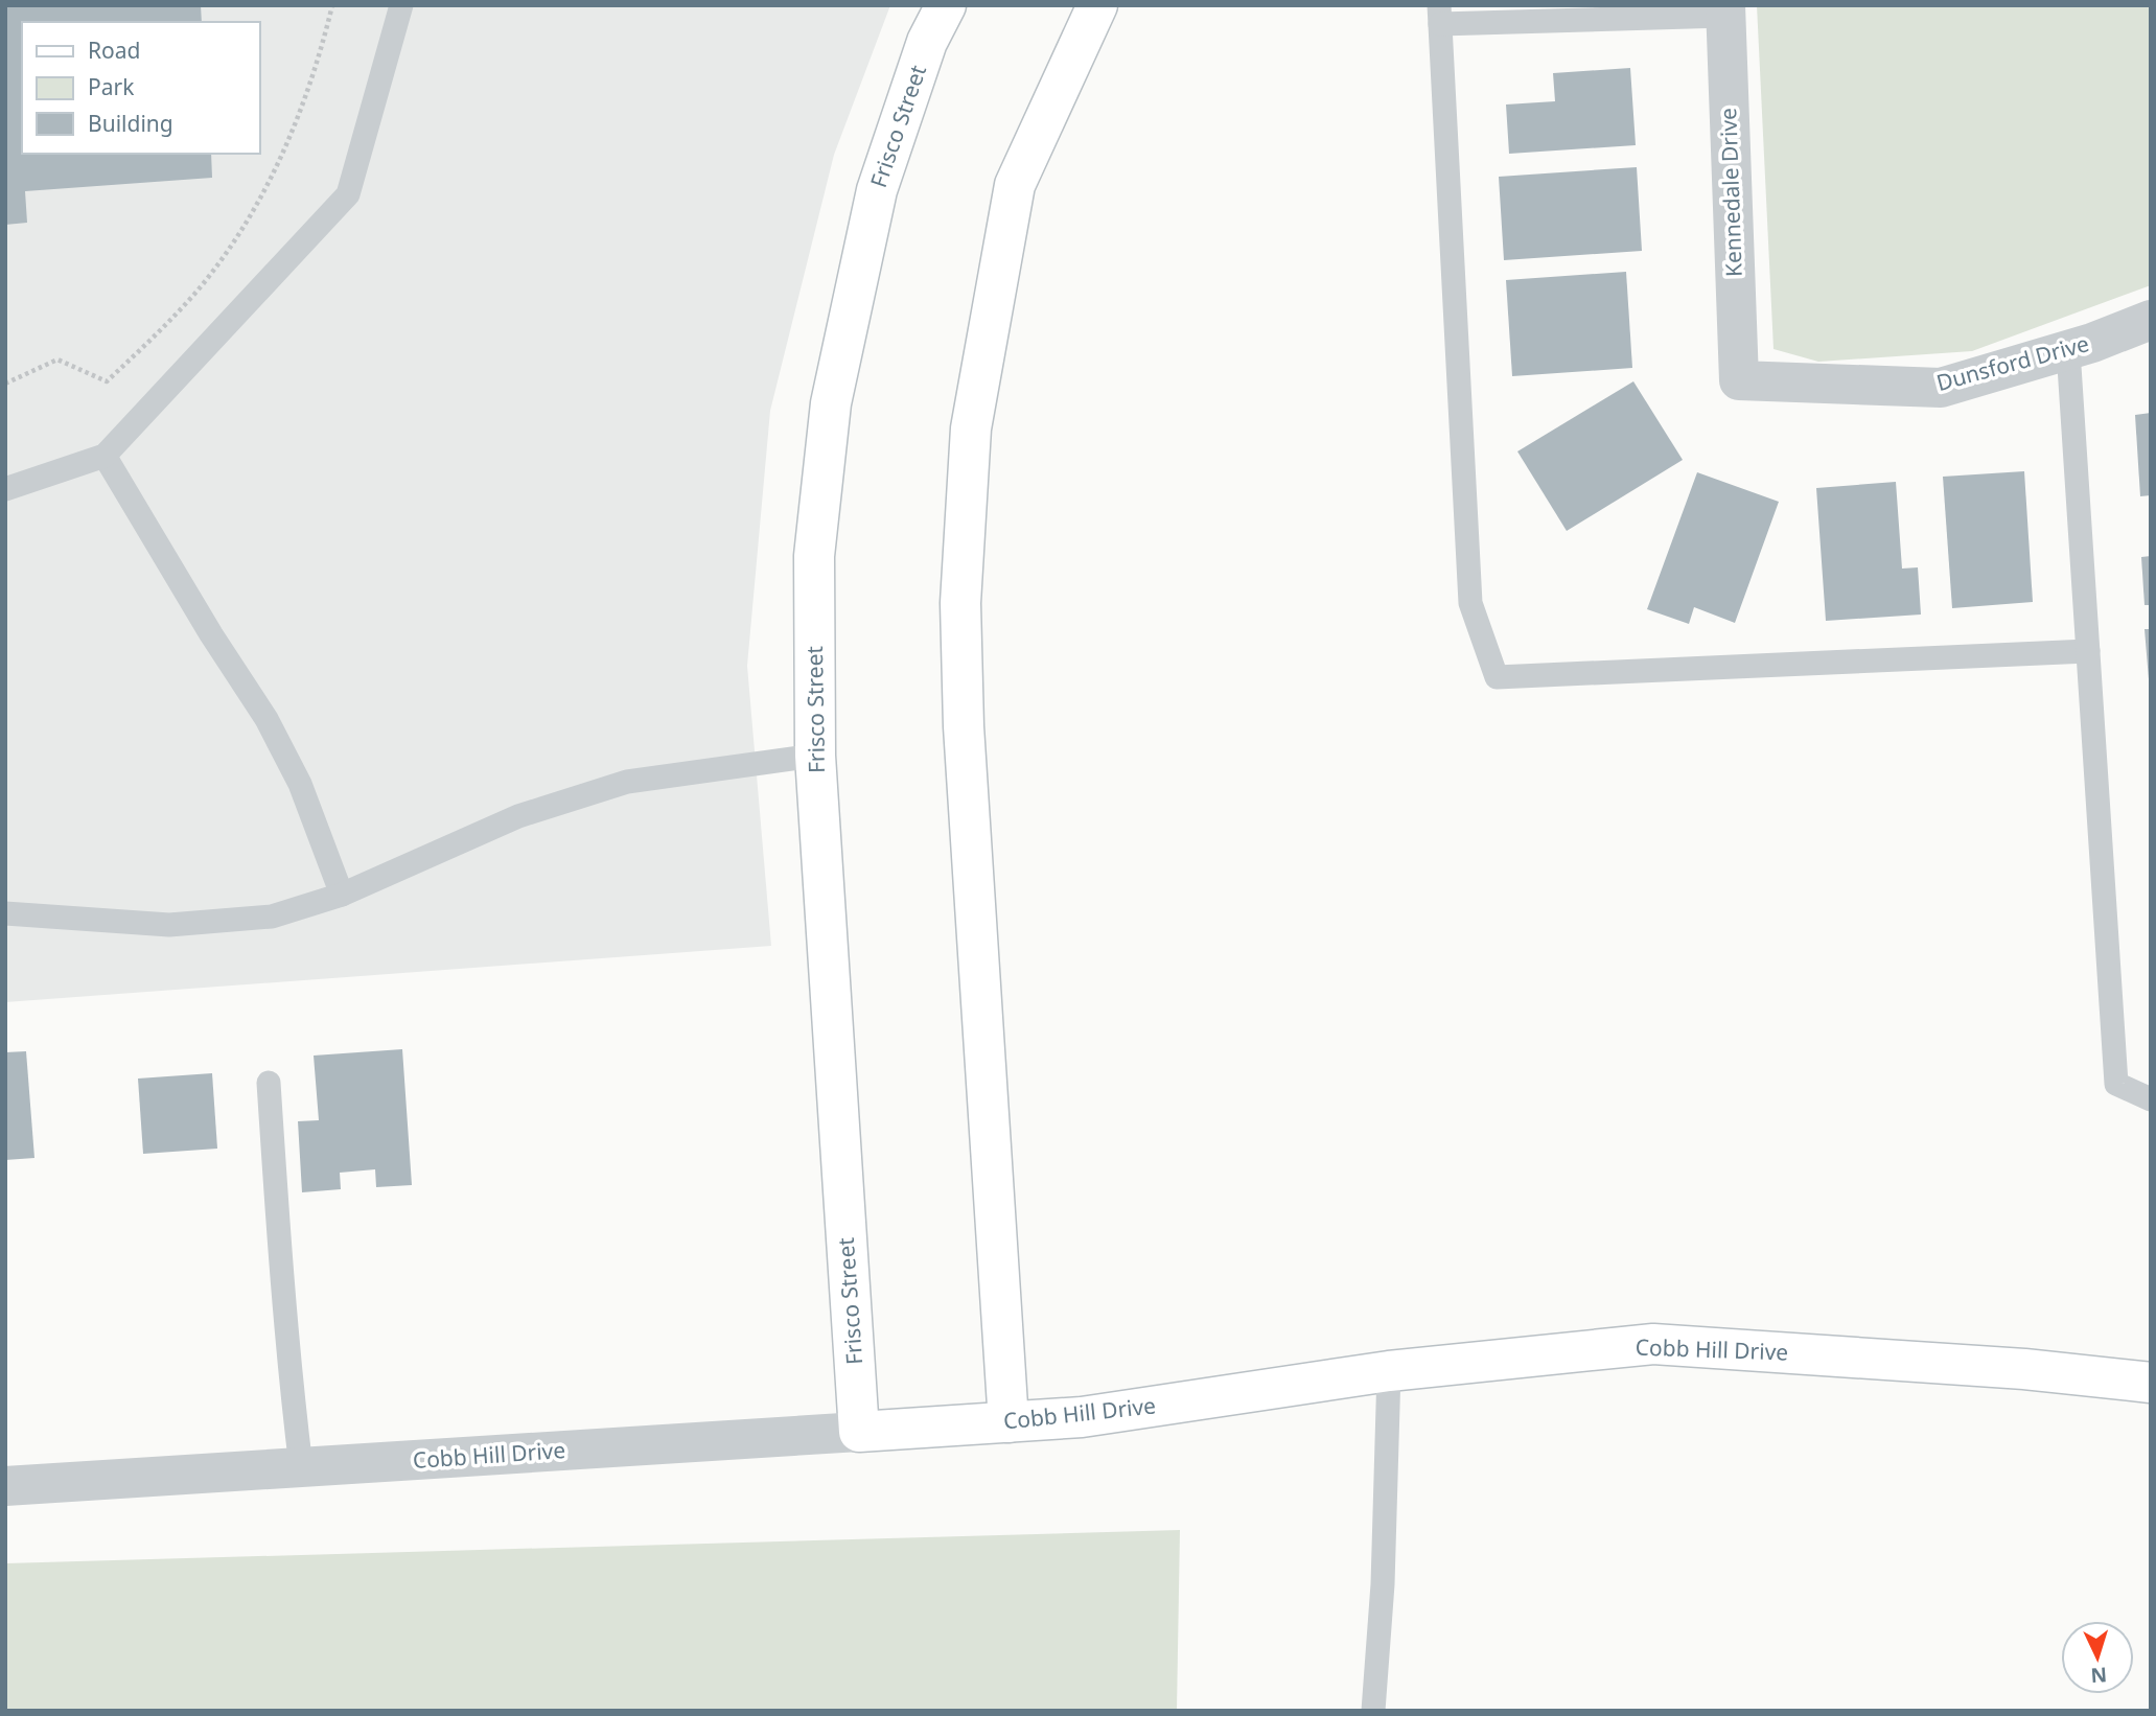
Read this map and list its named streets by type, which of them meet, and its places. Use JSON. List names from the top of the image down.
{
  "streets": {
    "street": [
      "Frisco Street",
      "Kennedale Drive",
      "Dunsford Drive",
      "Cobb Hill Drive"
    ]
  },
  "crossings": [
    ["Frisco Street", "Cobb Hill Drive"],
    ["Kennedale Drive", "Dunsford Drive"]
  ],
  "legend": ["Road", "Park", "Building"],
  "north": "bottom"
}
